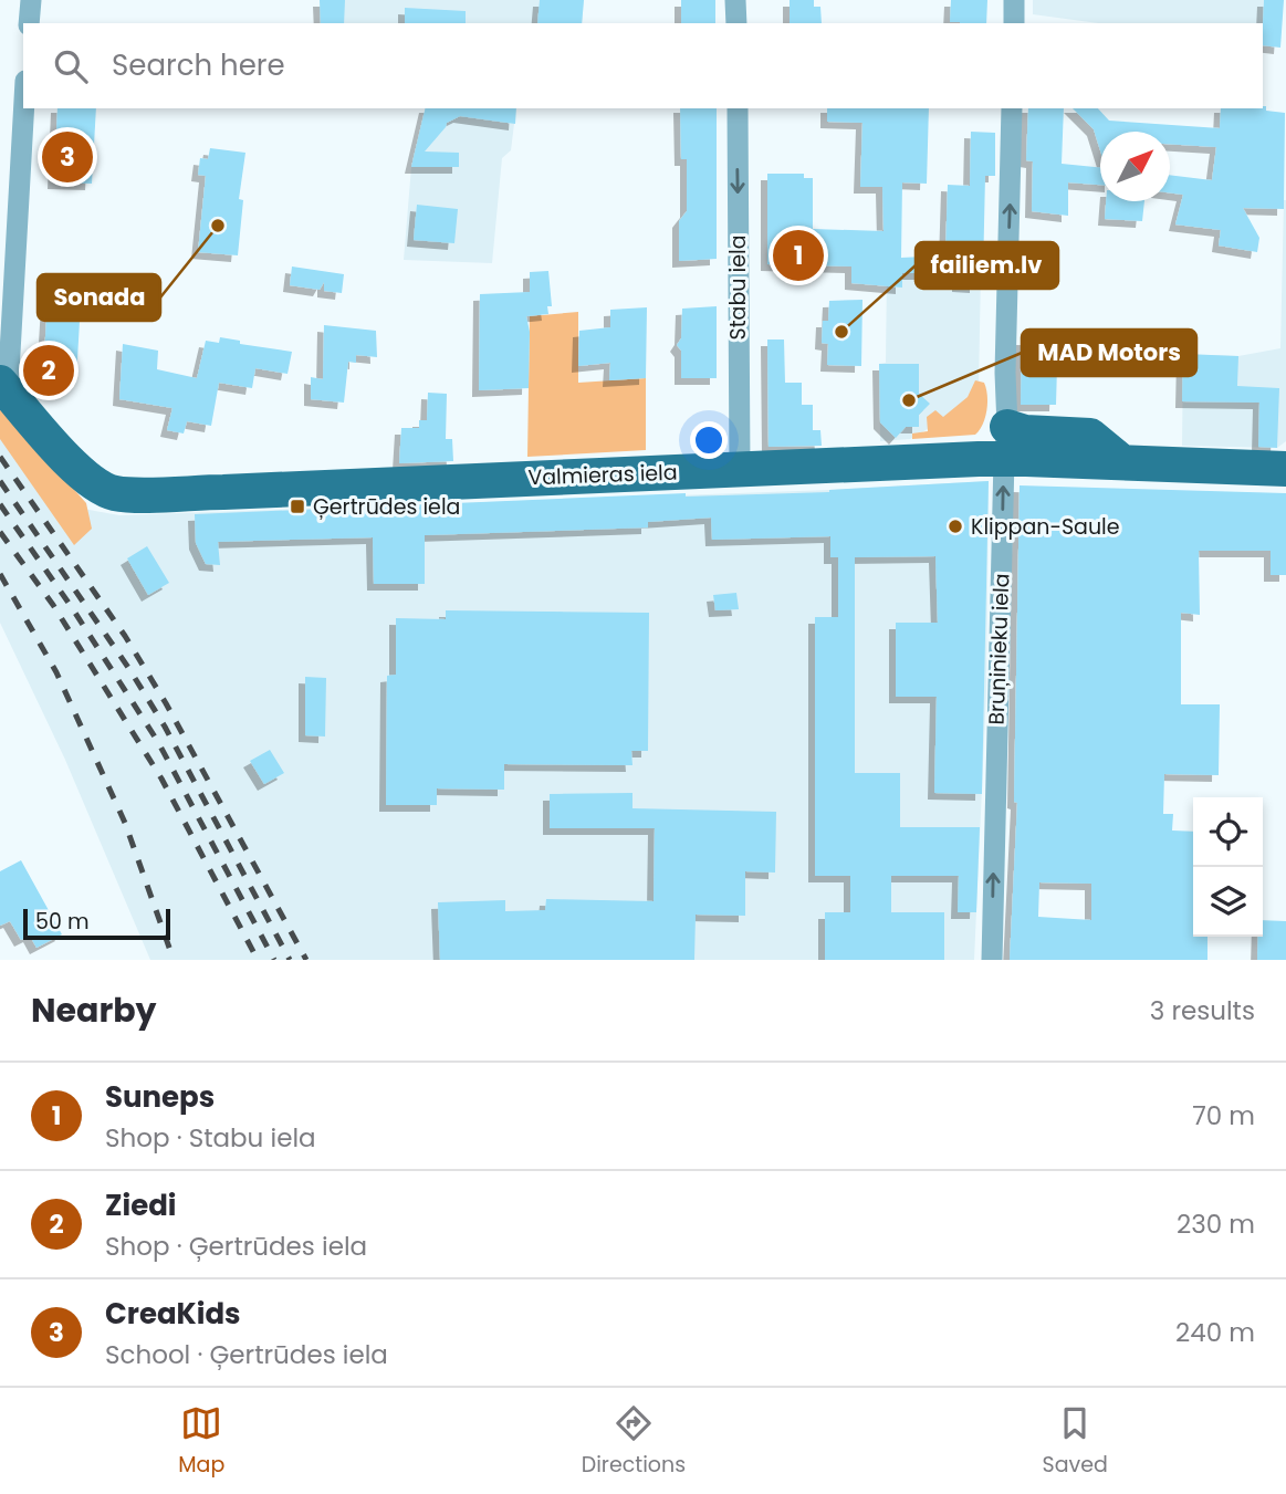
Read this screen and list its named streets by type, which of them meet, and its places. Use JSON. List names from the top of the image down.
{
  "streets": {
    "main road": ["Valmieras iela"],
    "street": ["Stabu iela", "Bruņinieku iela"]
  },
  "crossings": [
    ["Stabu iela", "Valmieras iela"],
    ["Valmieras iela", "Bruņinieku iela"]
  ],
  "one_way": ["Stabu iela", "Bruņinieku iela"],
  "places": {
    "other": [
      "Sonada",
      "failiem.lv",
      "MAD Motors",
      "Klippan-Saule"
    ],
    "transit": ["Ģertrūdes iela"]
  },
  "scale_bar": "50 m",
  "north": "top right",
  "page": {
    "search": "Search here",
    "pins": ["3", "1", "2"],
    "scale": "50 m",
    "heading": ["Nearby", "3 results"],
    "list": [
      {
        "mark": "1",
        "name": "Suneps",
        "note": "Shop · Stabu iela",
        "value": "70 m"
      },
      {
        "mark": "2",
        "name": "Ziedi",
        "note": "Shop · Ģertrūdes iela",
        "value": "230 m"
      },
      {
        "mark": "3",
        "name": "CreaKids",
        "note": "School · Ģertrūdes iela",
        "value": "240 m"
      }
    ],
    "nav": ["Map", "Directions", "Saved"]
  }
}
